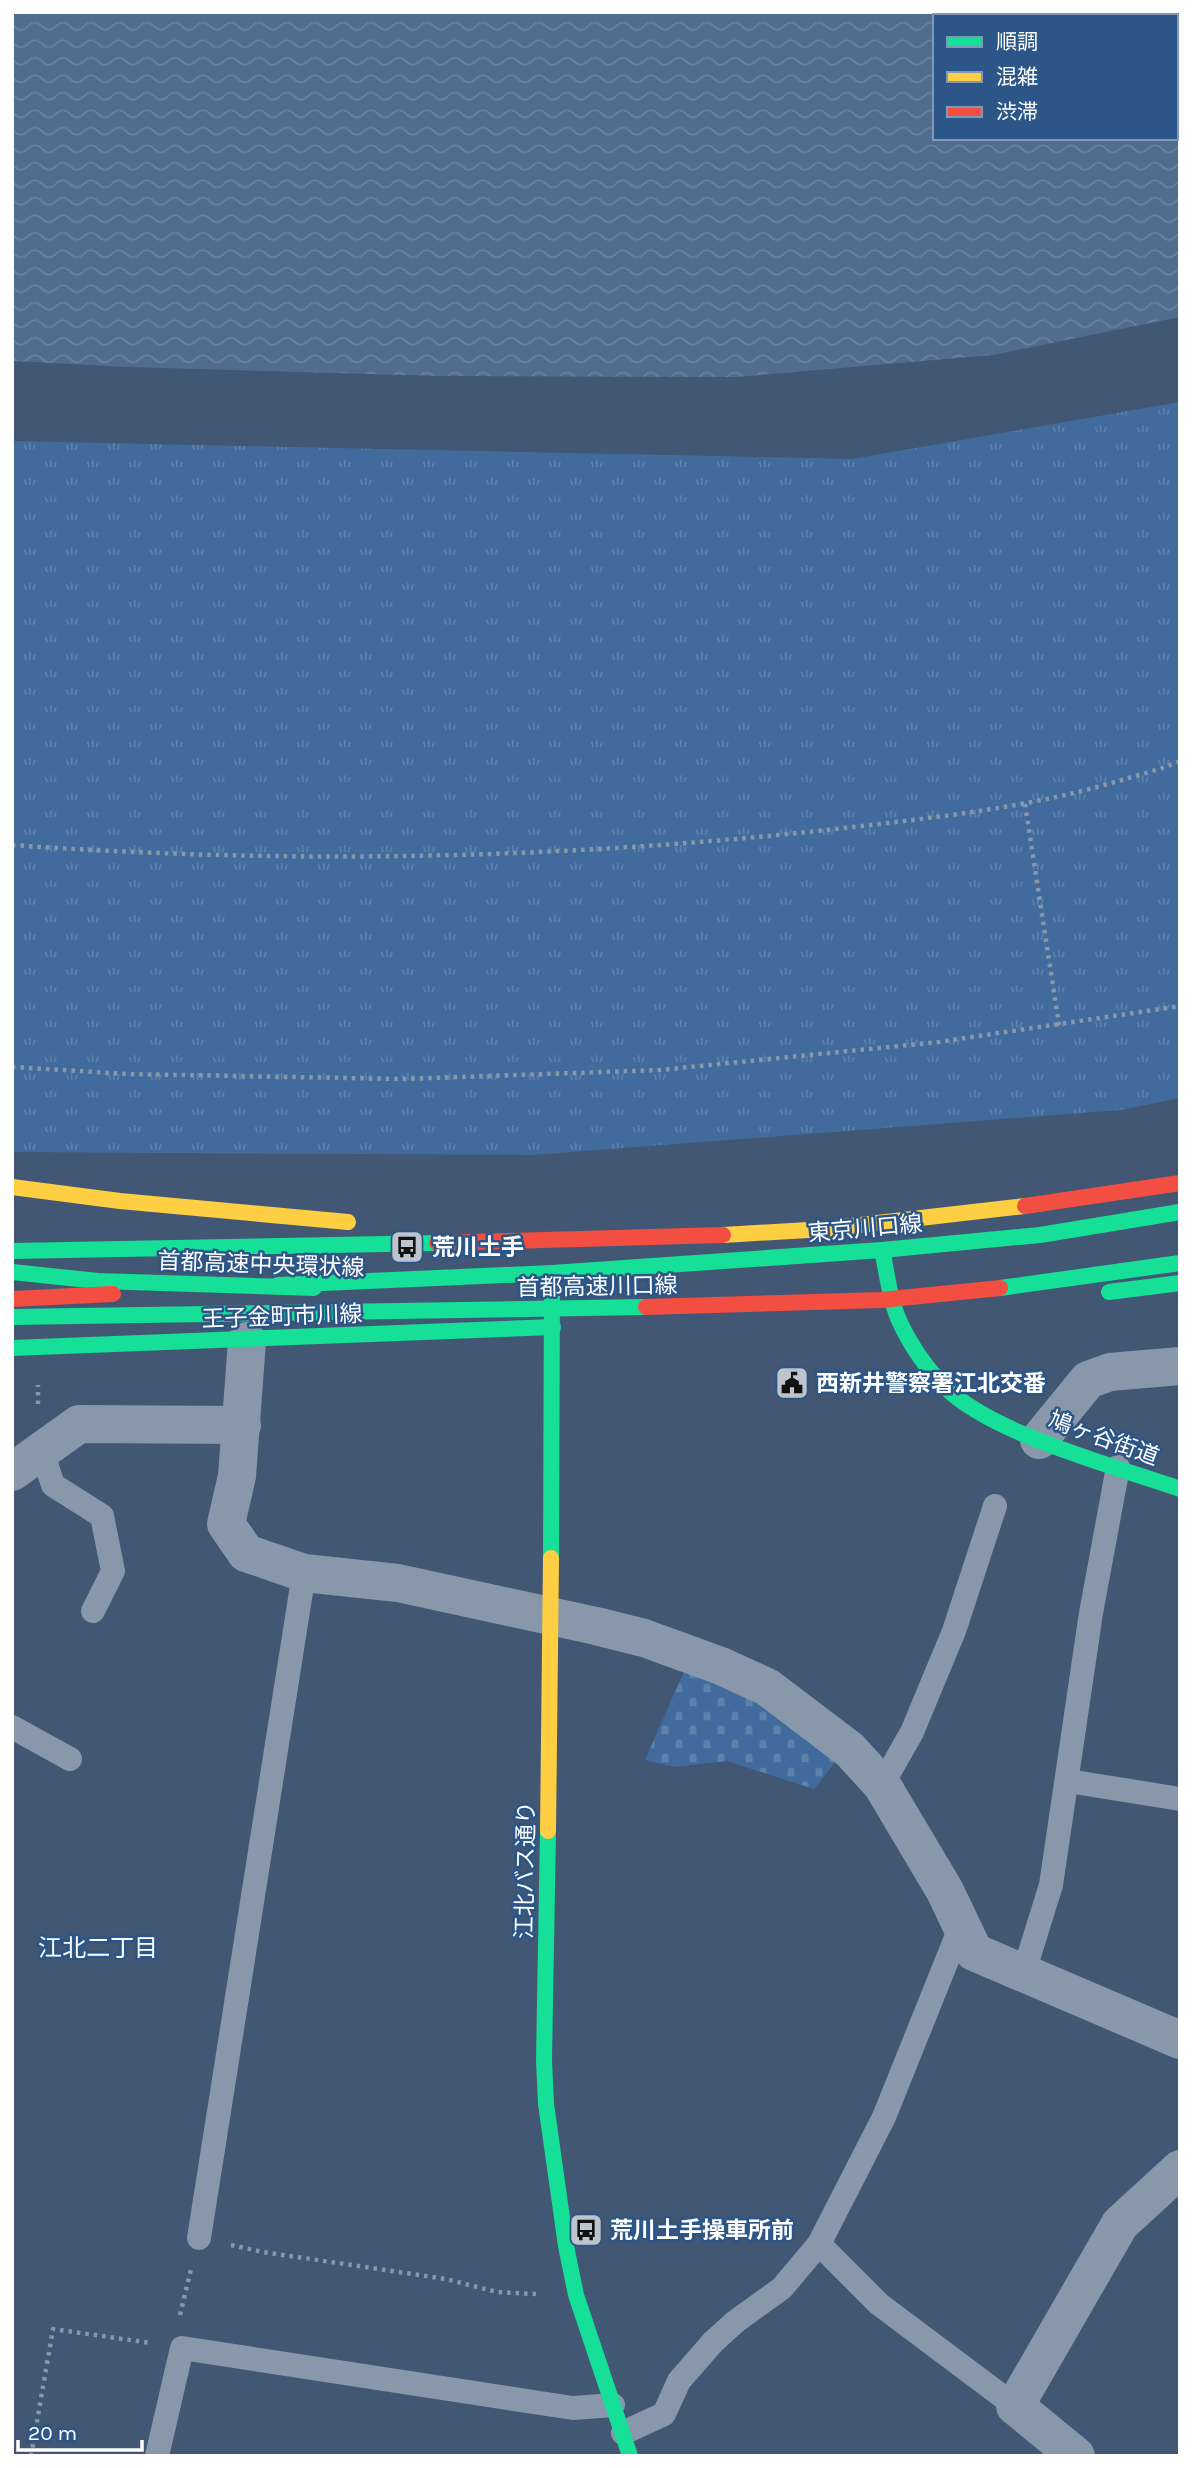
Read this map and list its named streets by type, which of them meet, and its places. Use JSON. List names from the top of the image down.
{
  "streets": {
    "main road": [
      "東京川口線",
      "首都高速中央環状線",
      "首都高速川口線",
      "王子金町市川線",
      "鳩ヶ谷街道",
      "江北バス通り"
    ]
  },
  "crossings": [
    ["東京川口線", "王子金町市川線"],
    ["東京川口線", "鳩ヶ谷街道"],
    ["東京川口線", "江北バス通り"],
    ["首都高速中央環状線", "首都高速川口線"],
    ["王子金町市川線", "江北バス通り"]
  ],
  "districts": ["江北二丁目"],
  "places": {
    "bus stop": ["荒川土手", "荒川土手操車所前"],
    "public building": ["西新井警察署江北交番"]
  },
  "legend": ["順調", "混雑", "渋滞"],
  "scale_bar": "20 m"
}
